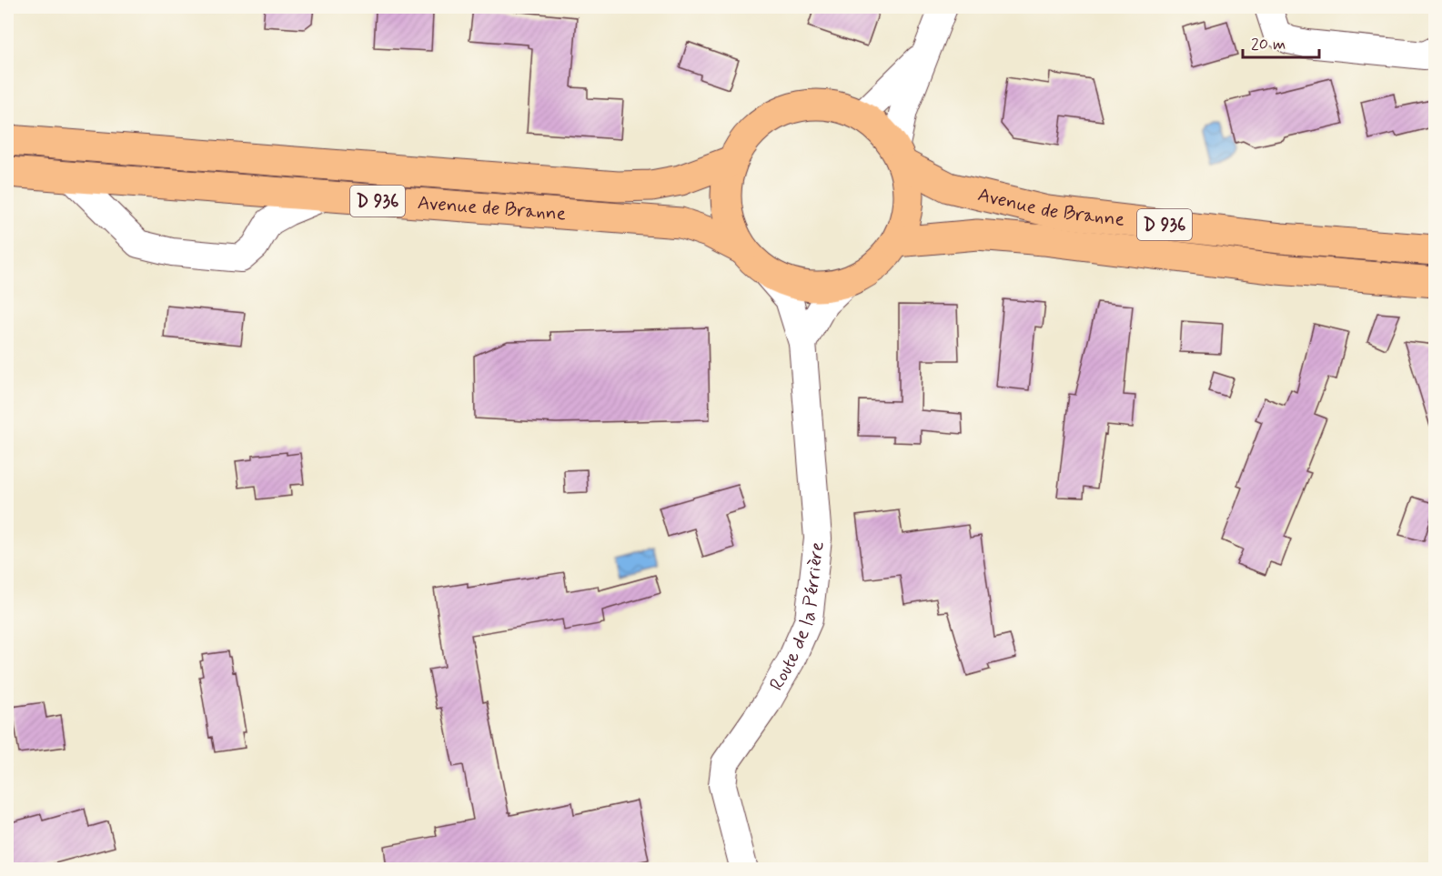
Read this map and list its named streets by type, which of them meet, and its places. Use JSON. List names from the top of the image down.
{
  "streets": {
    "main road": ["D 936", "Avenue de Branne"],
    "street": ["Route de la Pérrière"]
  },
  "crossings": [
    ["Avenue de Branne", "Route de la Pérrière"]
  ],
  "scale_bar": "20 m"
}
